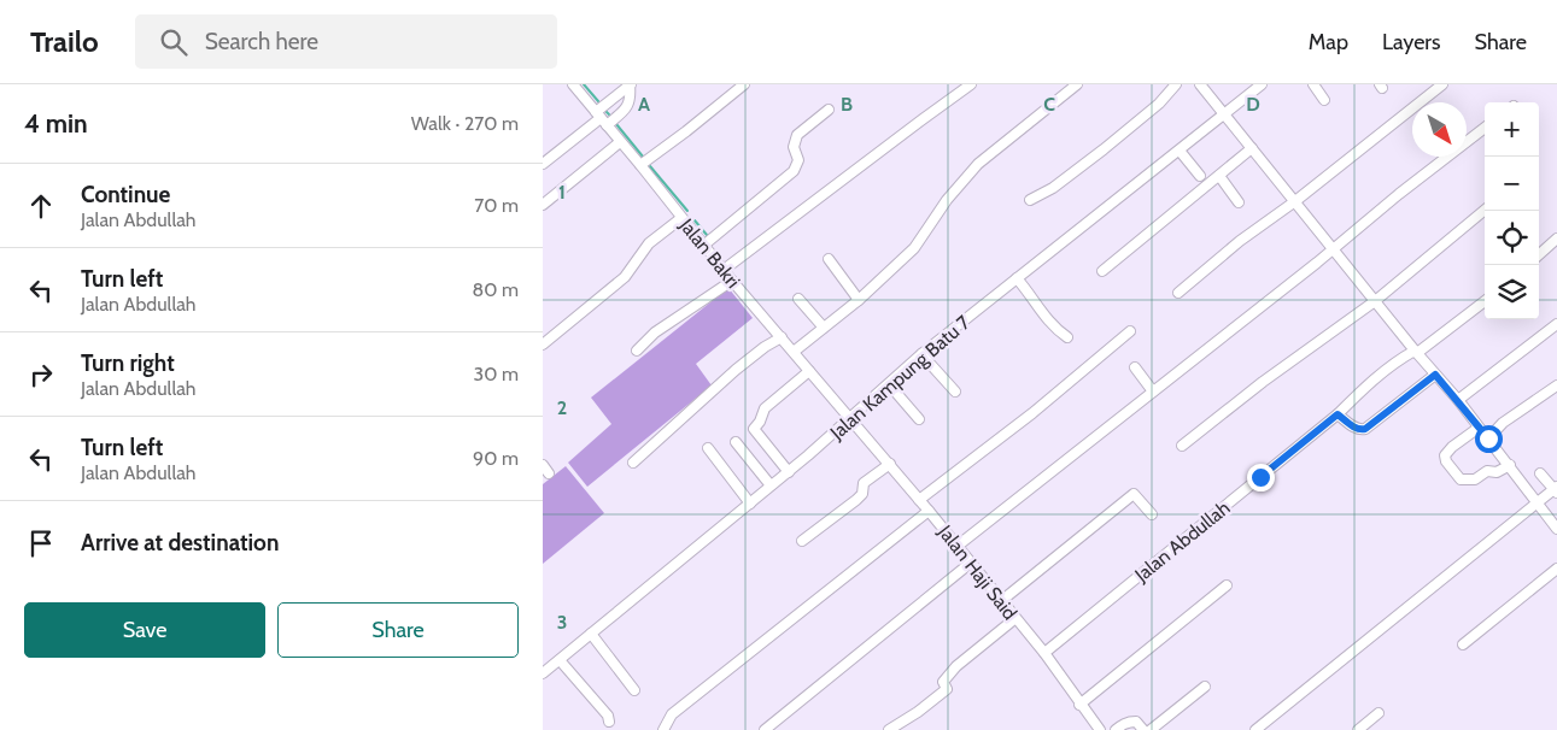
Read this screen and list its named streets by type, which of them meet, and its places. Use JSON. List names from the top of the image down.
{
  "streets": {
    "street": [
      "Jalan Bakri",
      "Jalan Kampung Batu 7",
      "Jalan Abdullah",
      "Jalan Haji Said"
    ]
  },
  "crossings": [
    ["Jalan Bakri", "Jalan Kampung Batu 7"],
    ["Jalan Bakri", "Jalan Haji Said"],
    ["Jalan Kampung Batu 7", "Jalan Haji Said"],
    ["Jalan Abdullah", "Jalan Haji Said"]
  ],
  "north": "bottom right",
  "page": {
    "header": "Trailo",
    "search": "Search here",
    "nav": ["Map", "Layers", "Share"],
    "heading": ["4 min", "Walk · 270 m"],
    "map_buttons": ["+", "−"],
    "list": [
      ["Continue", "Jalan Abdullah", "70 m"],
      ["Turn left", "Jalan Abdullah", "80 m"],
      ["Turn right", "Jalan Abdullah", "30 m"],
      ["Turn left", "Jalan Abdullah", "90 m"],
      "Arrive at destination"
    ],
    "buttons": ["Save", "Share"]
  },
  "grid": {
    "columns": [
      "A",
      "B",
      "C",
      "D"
    ],
    "rows": ["1", "2", "3"]
  }
}
